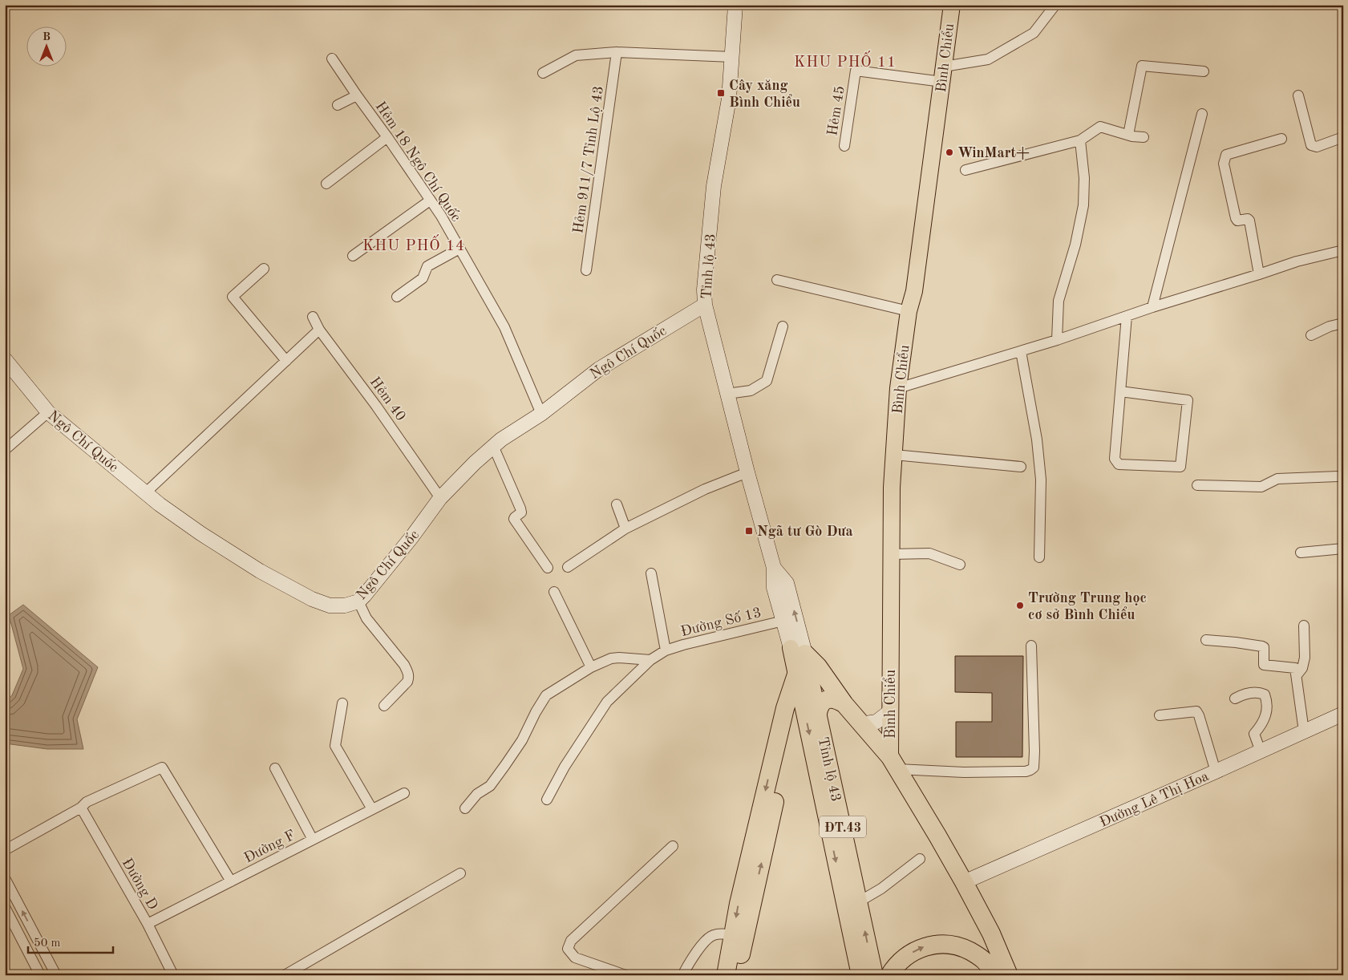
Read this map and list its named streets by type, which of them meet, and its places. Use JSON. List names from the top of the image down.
{
  "streets": {
    "highway": ["ĐT.43"],
    "main road": [
      "Bình Chiểu",
      "Tỉnh lộ 43",
      "Ngô Chí Quốc",
      "Đường Lê Thị Hoa"
    ],
    "street": [
      "Hẻm 45",
      "Hẻm 911/7 Tỉnh Lộ 43",
      "Hẻm 18 Ngô Chí Quốc",
      "Hẻm 40",
      "Đường Số 13",
      "Đường F",
      "Đường D"
    ]
  },
  "crossings": [
    ["Bình Chiểu", "Hẻm 45"],
    ["Bình Chiểu", "ĐT.43"],
    ["Hẻm 18 Ngô Chí Quốc", "Ngô Chí Quốc"],
    ["Tỉnh lộ 43", "Ngô Chí Quốc"],
    ["Tỉnh lộ 43", "Đường Số 13"],
    ["Tỉnh lộ 43", "ĐT.43"],
    ["Ngô Chí Quốc", "Hẻm 40"],
    ["Đường Lê Thị Hoa", "ĐT.43"],
    ["Đường F", "Đường D"]
  ],
  "districts": ["KHU PHỐ 11", "KHU PHỐ 14"],
  "places": {
    "transit": ["Cây xăng Bình Chiểu", "Ngã tư Gò Dưa"],
    "other": ["WinMart+", "Trường Trung học cơ sở Bình Chiểu"]
  },
  "scale_bar": "50 m",
  "north": "top"
}
